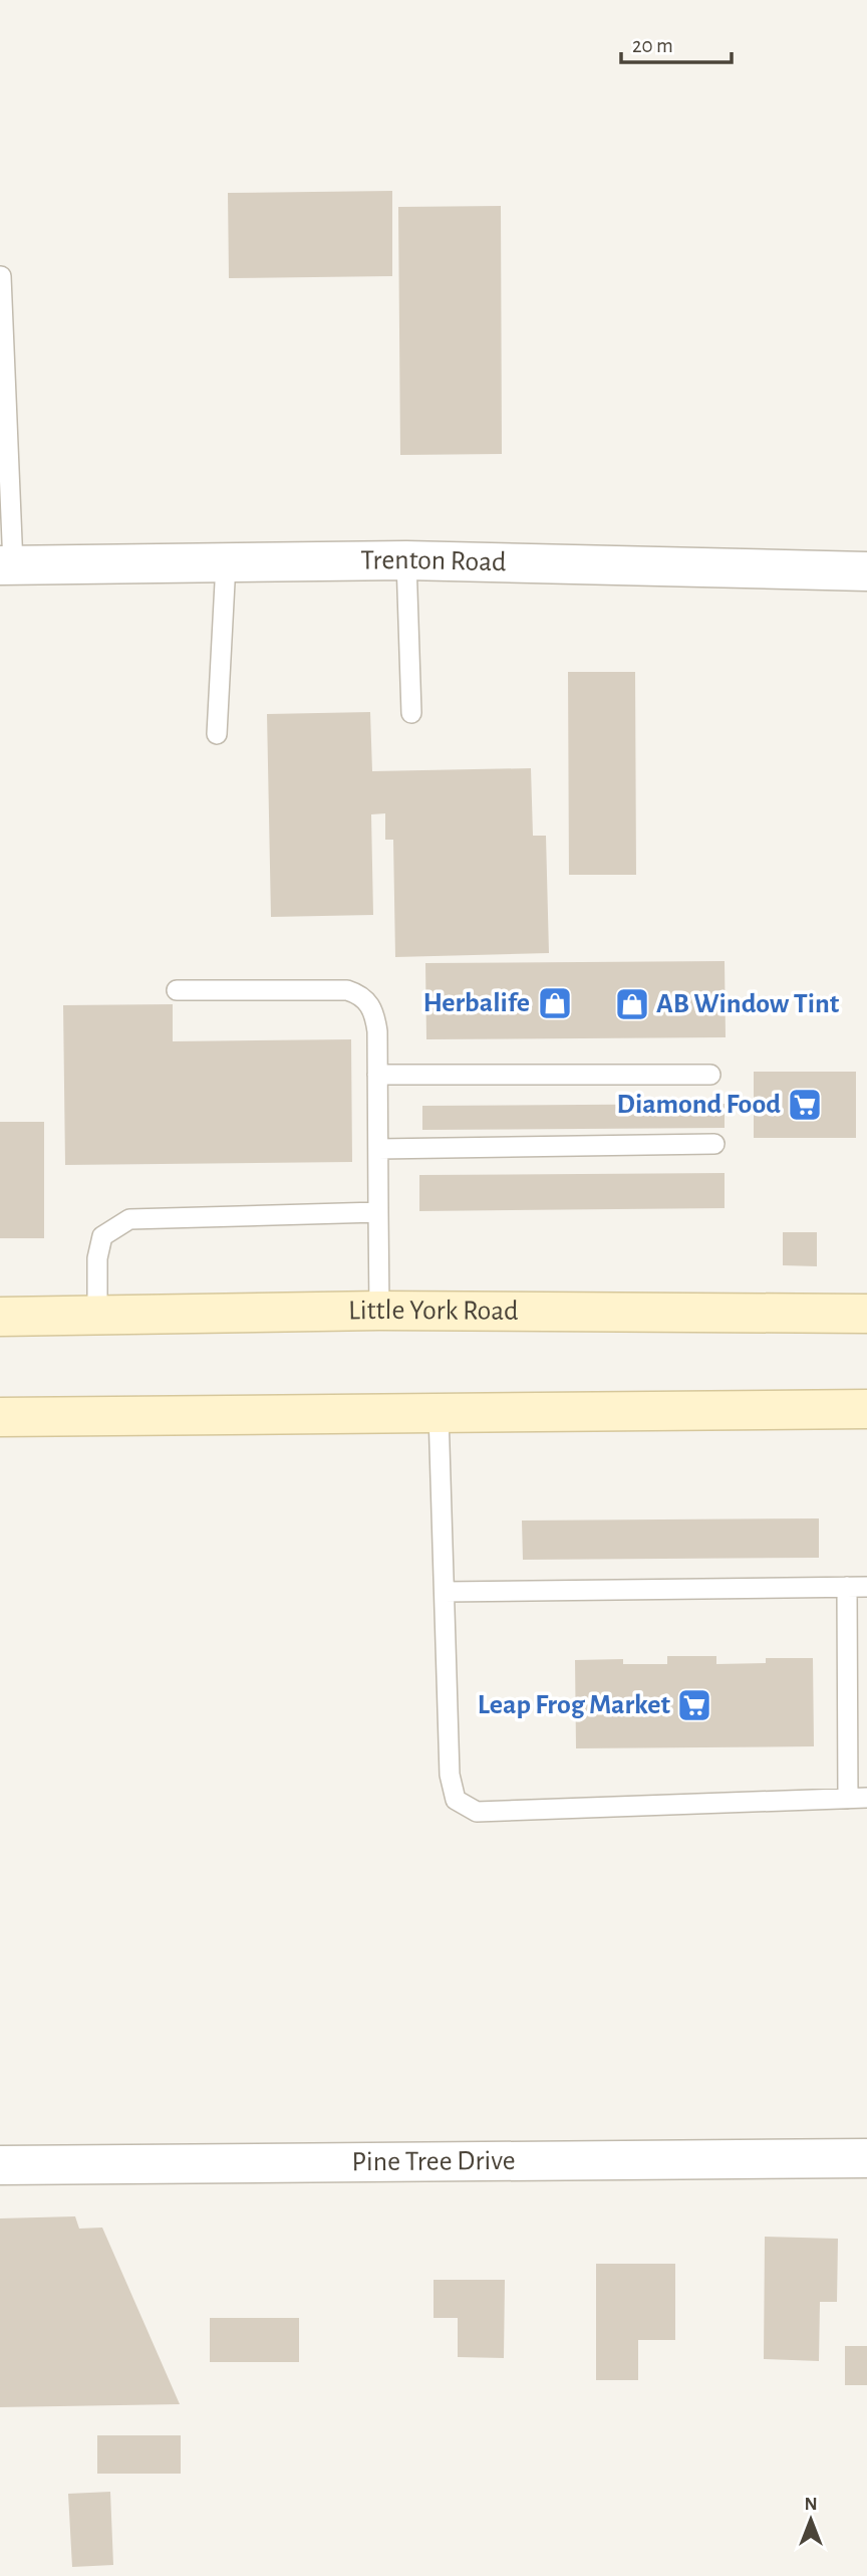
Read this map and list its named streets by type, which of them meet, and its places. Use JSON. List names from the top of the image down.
{
  "streets": {
    "main road": ["Little York Road"],
    "street": ["Trenton Road", "Pine Tree Drive"]
  },
  "places": {
    "shop": ["Herbalife", "AB Window Tint"],
    "supermarket": ["Diamond Food", "Leap Frog Market"]
  },
  "scale_bar": "20 m",
  "north": "top"
}
